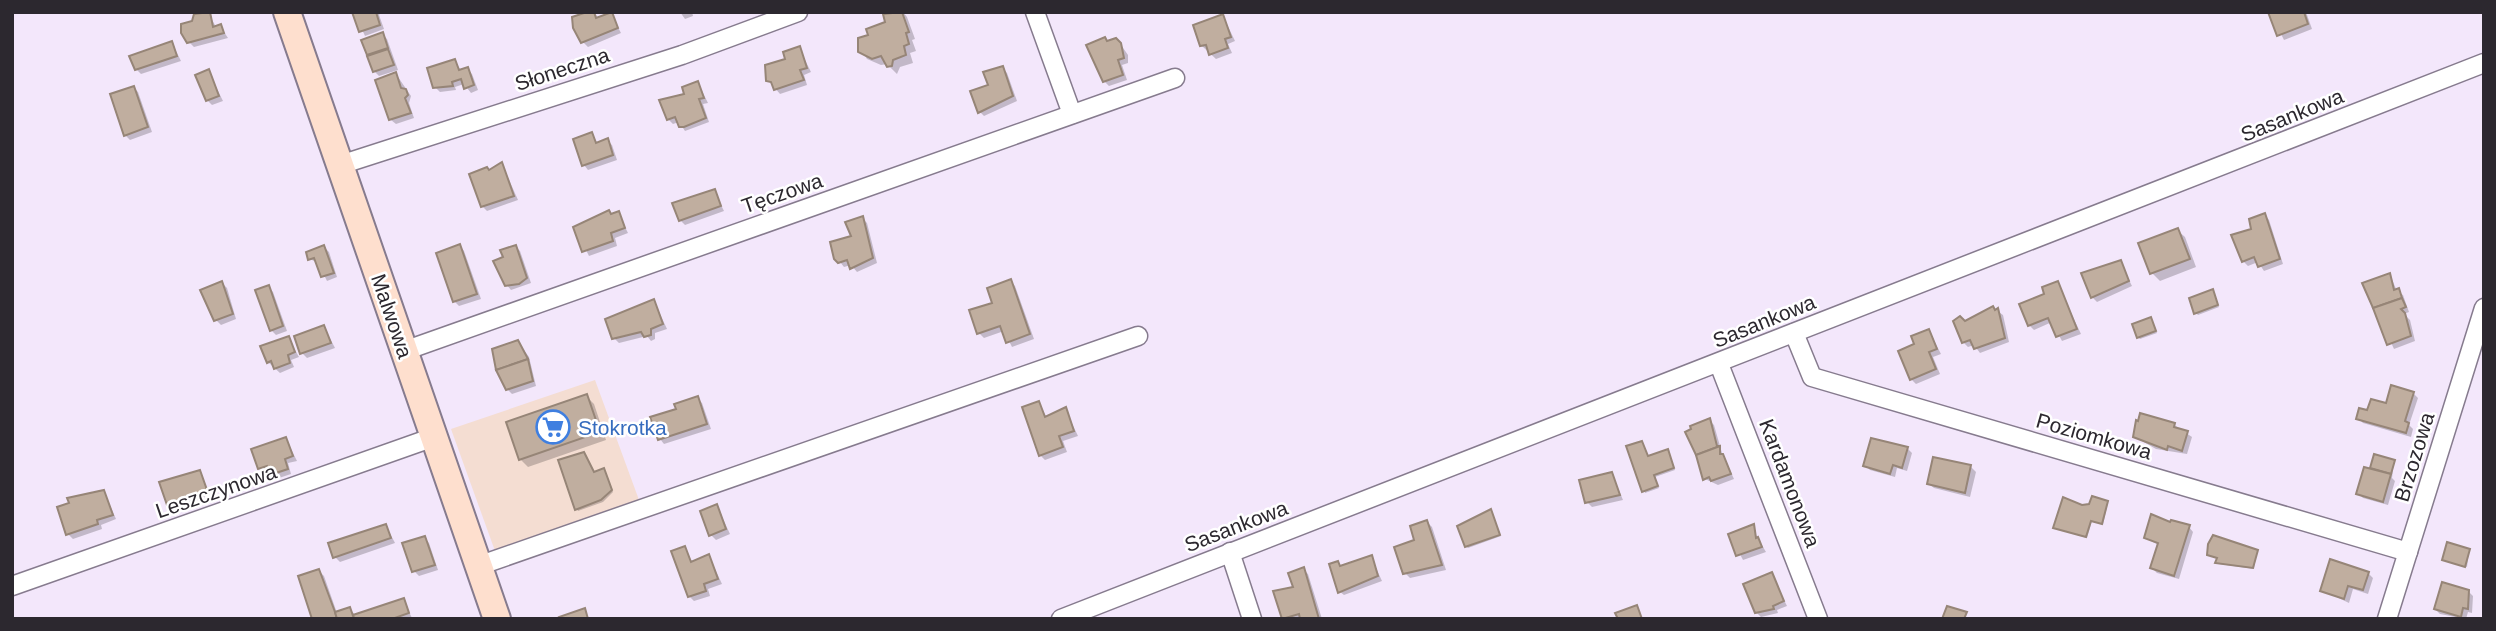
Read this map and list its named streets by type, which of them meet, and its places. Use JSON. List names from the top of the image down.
{
  "streets": {
    "street": [
      "Słoneczna",
      "Sasankowa",
      "Tęczowa",
      "Malwowa",
      "Poziomkowa",
      "Brzozowa",
      "Kardamonowa",
      "Leszczynowa"
    ]
  },
  "crossings": [
    ["Słoneczna", "Malwowa"],
    ["Sasankowa", "Poziomkowa"],
    ["Sasankowa", "Kardamonowa"],
    ["Tęczowa", "Malwowa"],
    ["Malwowa", "Leszczynowa"],
    ["Poziomkowa", "Brzozowa"]
  ],
  "places": {
    "supermarket": ["Stokrotka"]
  }
}
